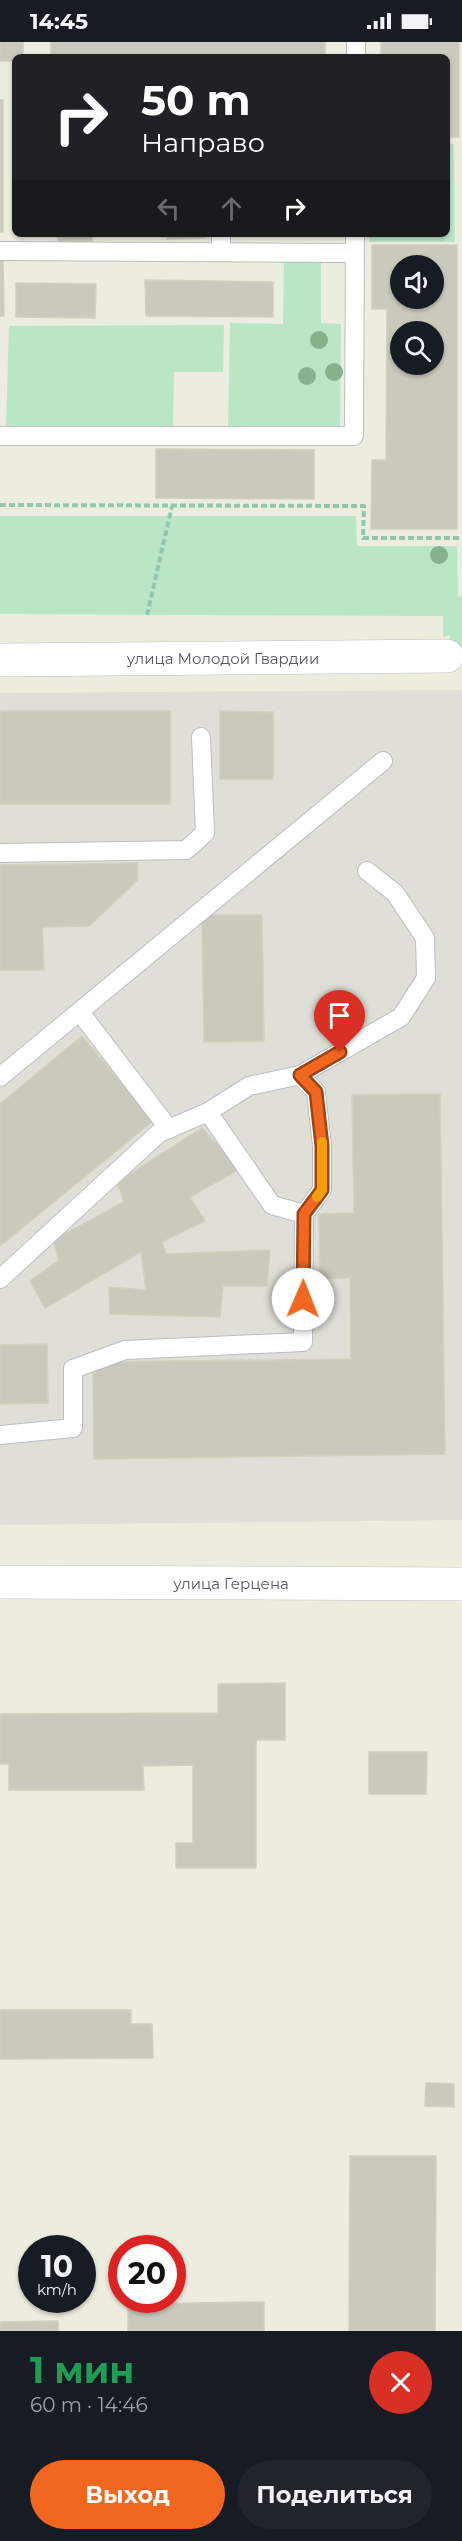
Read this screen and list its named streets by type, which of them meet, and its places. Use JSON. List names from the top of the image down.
{
  "streets": {
    "street": ["улица Молодой Гвардии", "улица Герцена"]
  },
  "page": {
    "status": "14:45",
    "turn": ["50 m", "Направо"],
    "speed": "10 km/h",
    "limit": "20",
    "heading": ["1 мин", "60 m · 14:46"],
    "buttons": ["Выход", "Поделиться"]
  }
}
